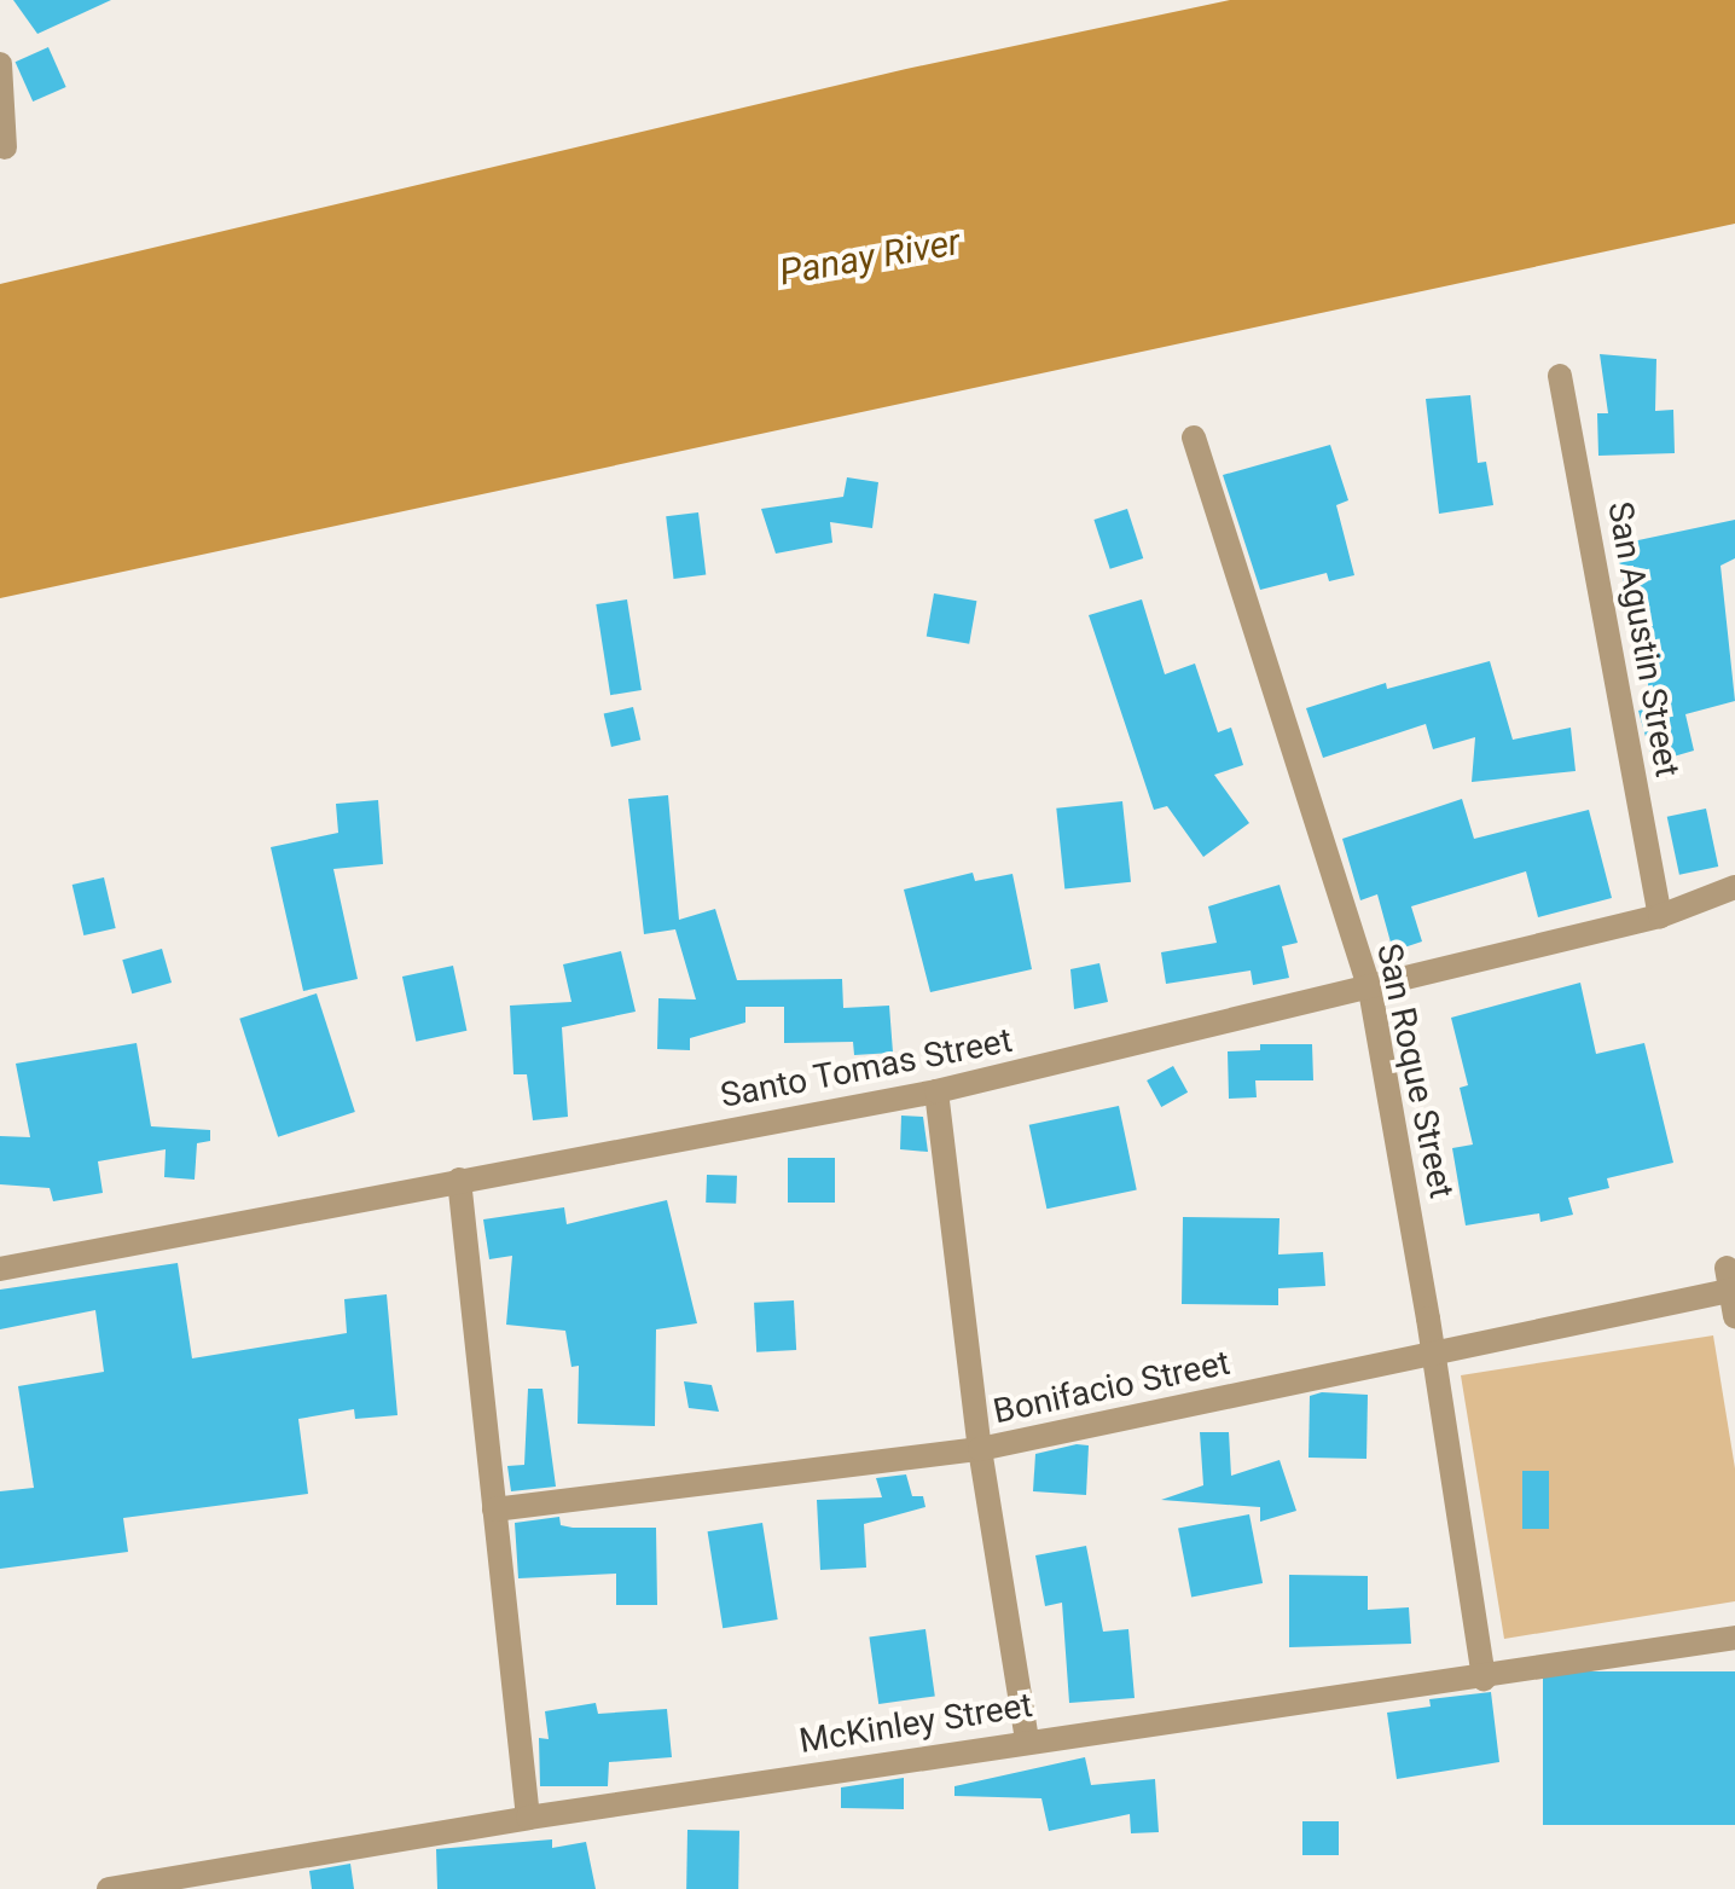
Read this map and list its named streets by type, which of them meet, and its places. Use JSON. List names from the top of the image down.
{
  "streets": {
    "street": [
      "San Agustin Street",
      "Santo Tomas Street",
      "San Roque Street",
      "Bonifacio Street",
      "McKinley Street"
    ]
  },
  "crossings": [
    ["San Agustin Street", "Santo Tomas Street"],
    ["Santo Tomas Street", "San Roque Street"],
    ["San Roque Street", "Bonifacio Street"],
    ["San Roque Street", "McKinley Street"]
  ],
  "water": ["Panay River"]
}
